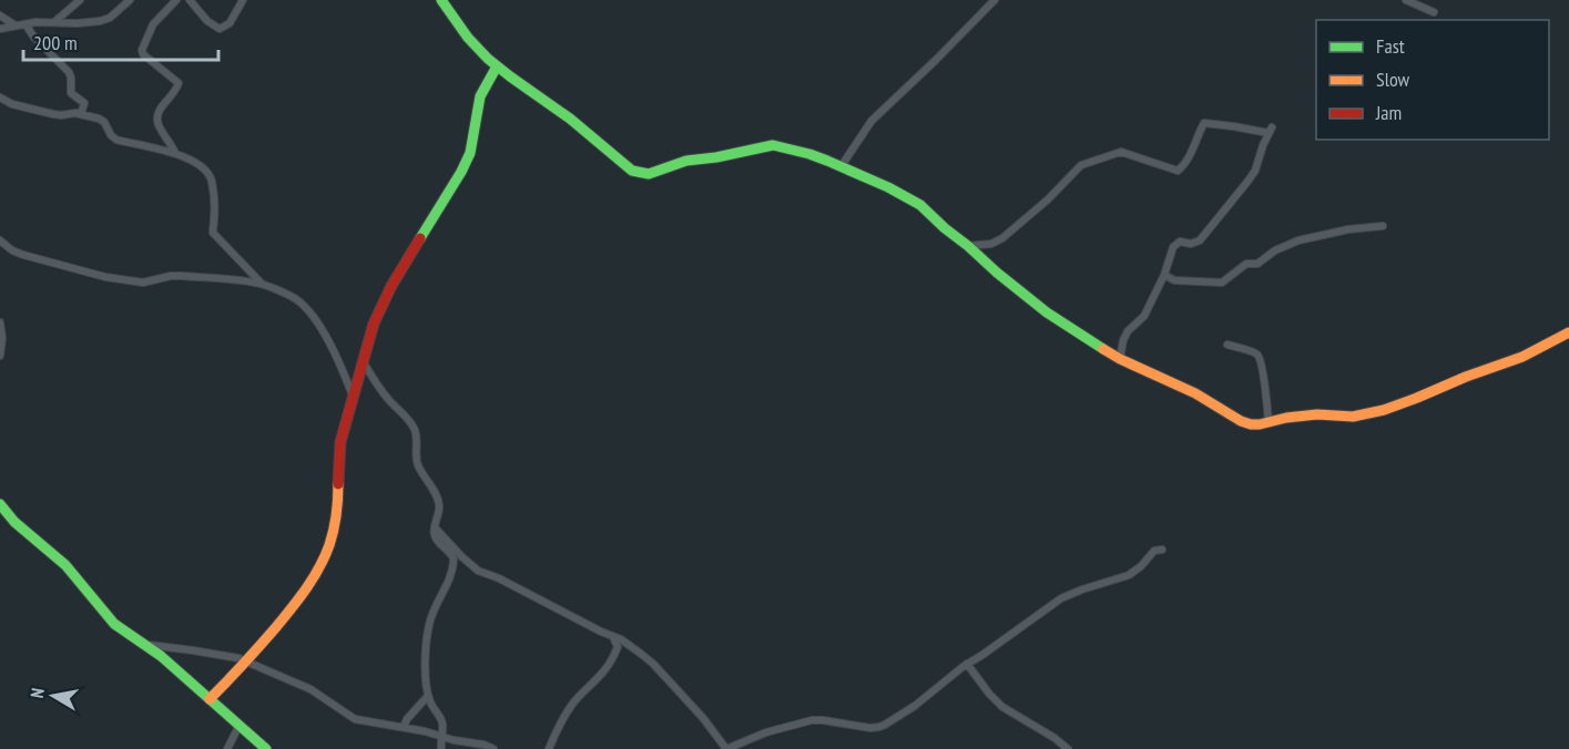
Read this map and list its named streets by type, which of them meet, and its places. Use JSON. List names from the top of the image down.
{
  "legend": ["Fast", "Slow", "Jam"],
  "scale_bar": "200 m",
  "north": "left"
}
